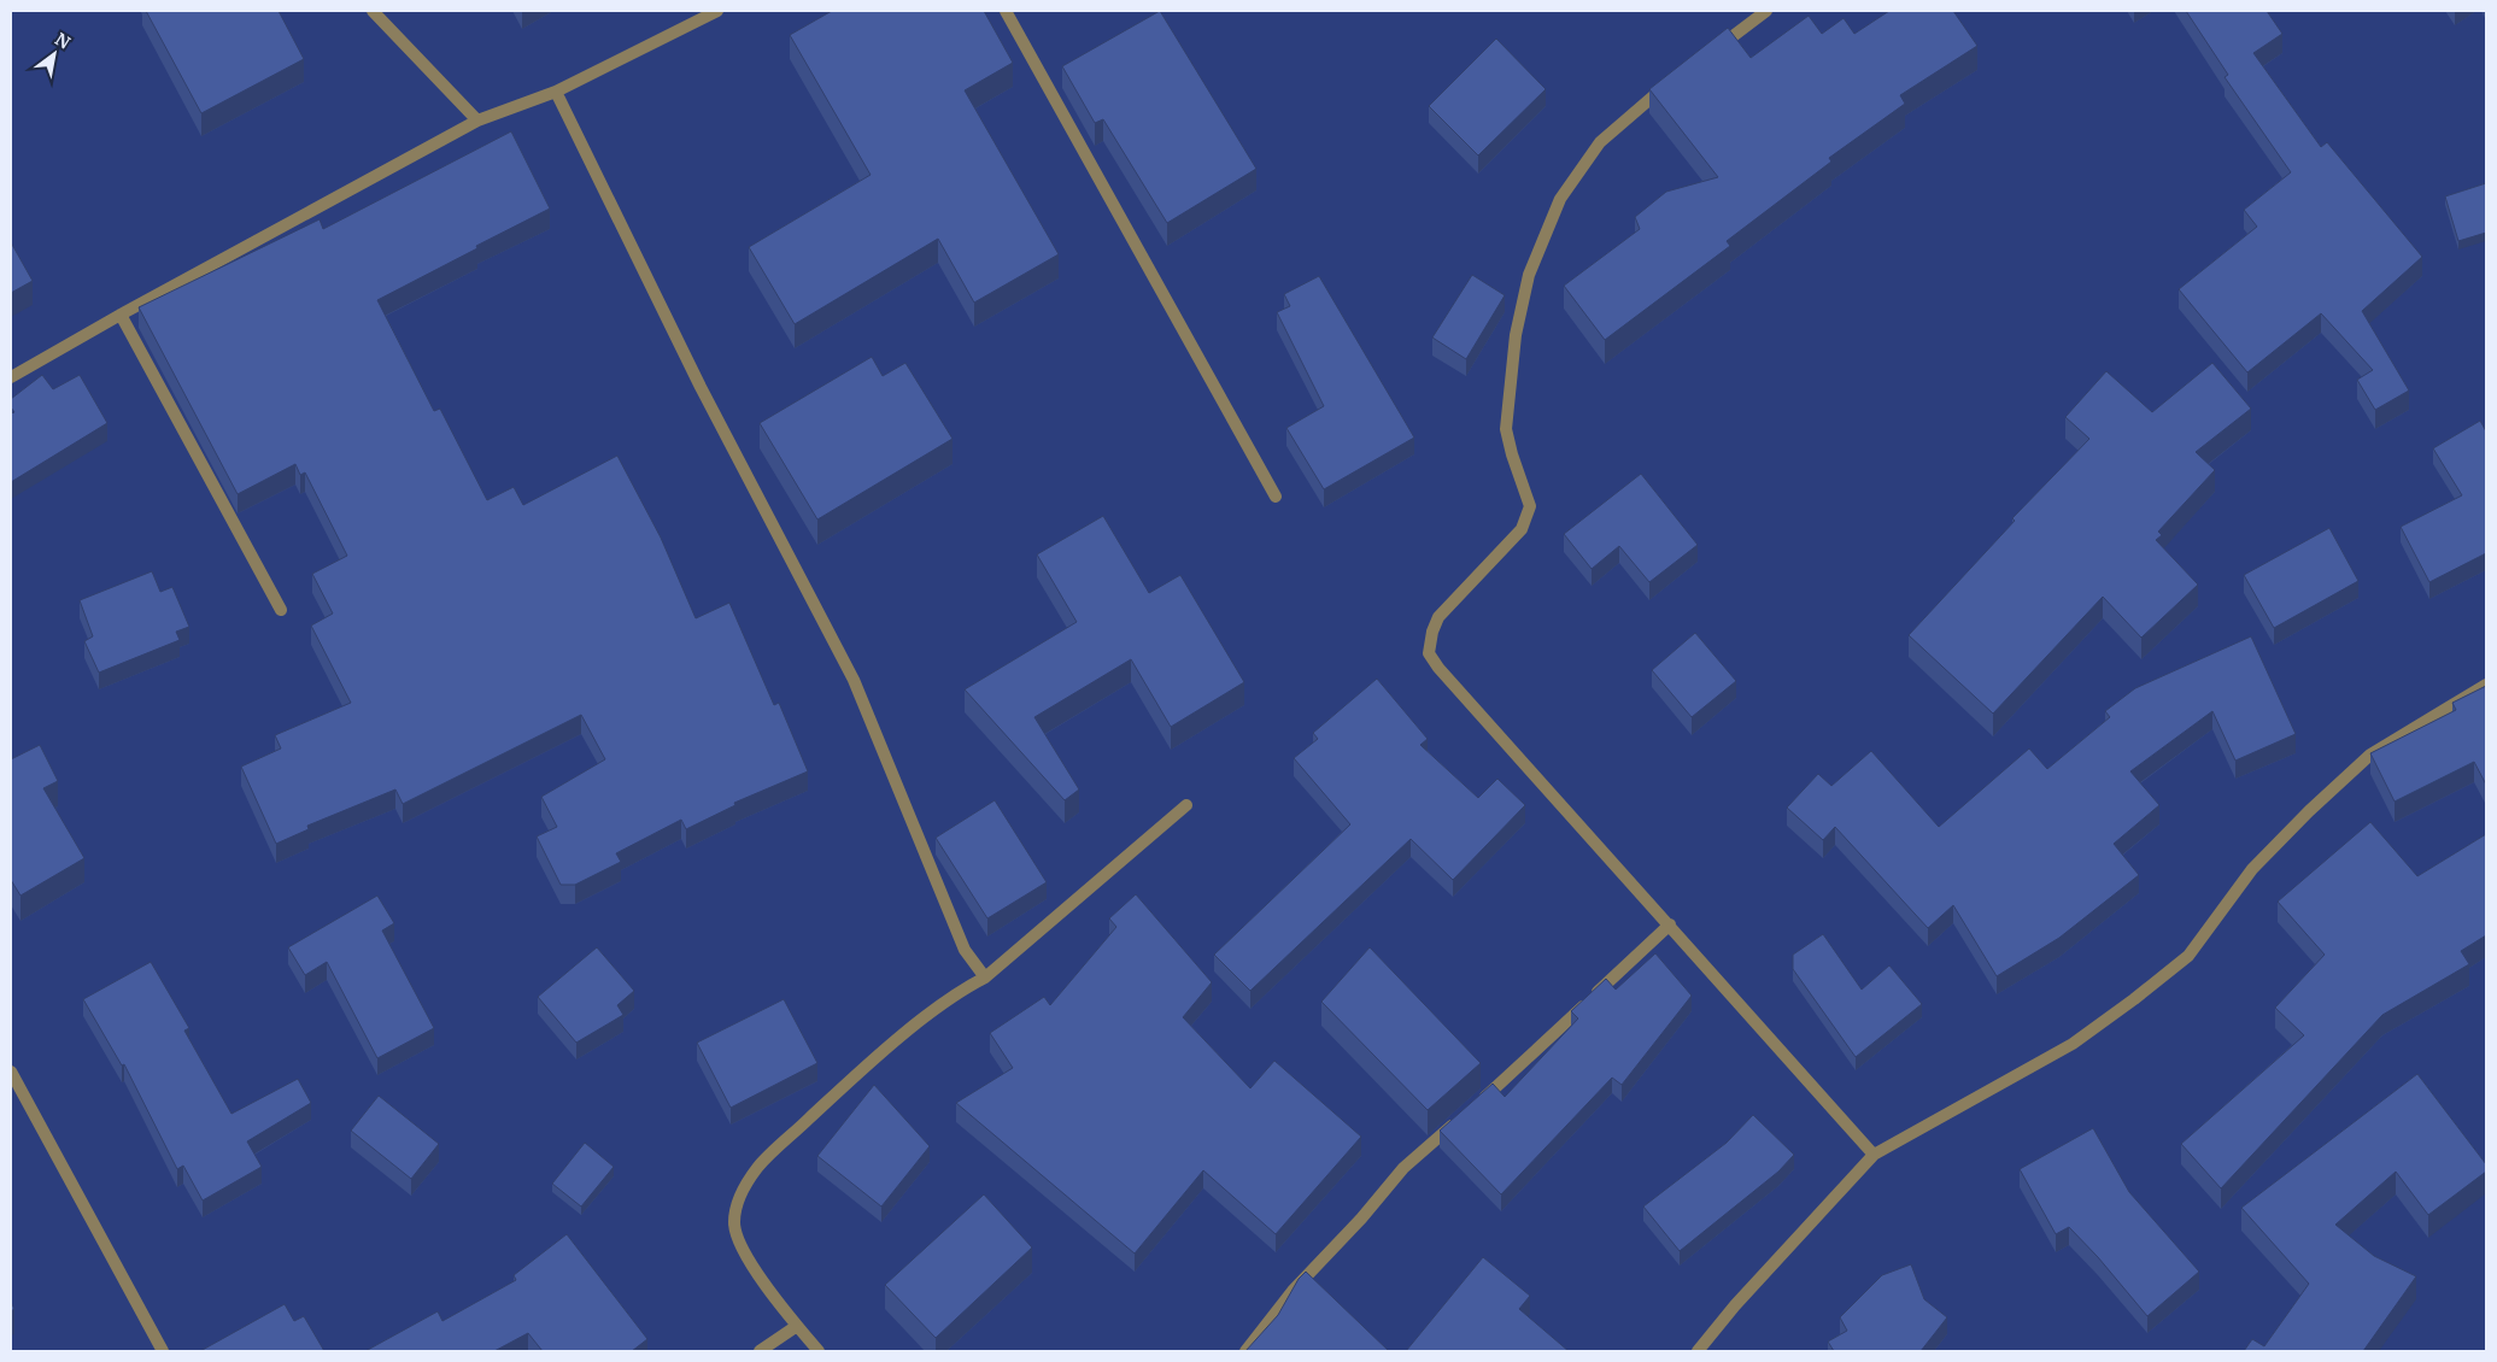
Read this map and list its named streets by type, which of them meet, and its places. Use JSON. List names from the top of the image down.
{
  "north": "top right"
}
